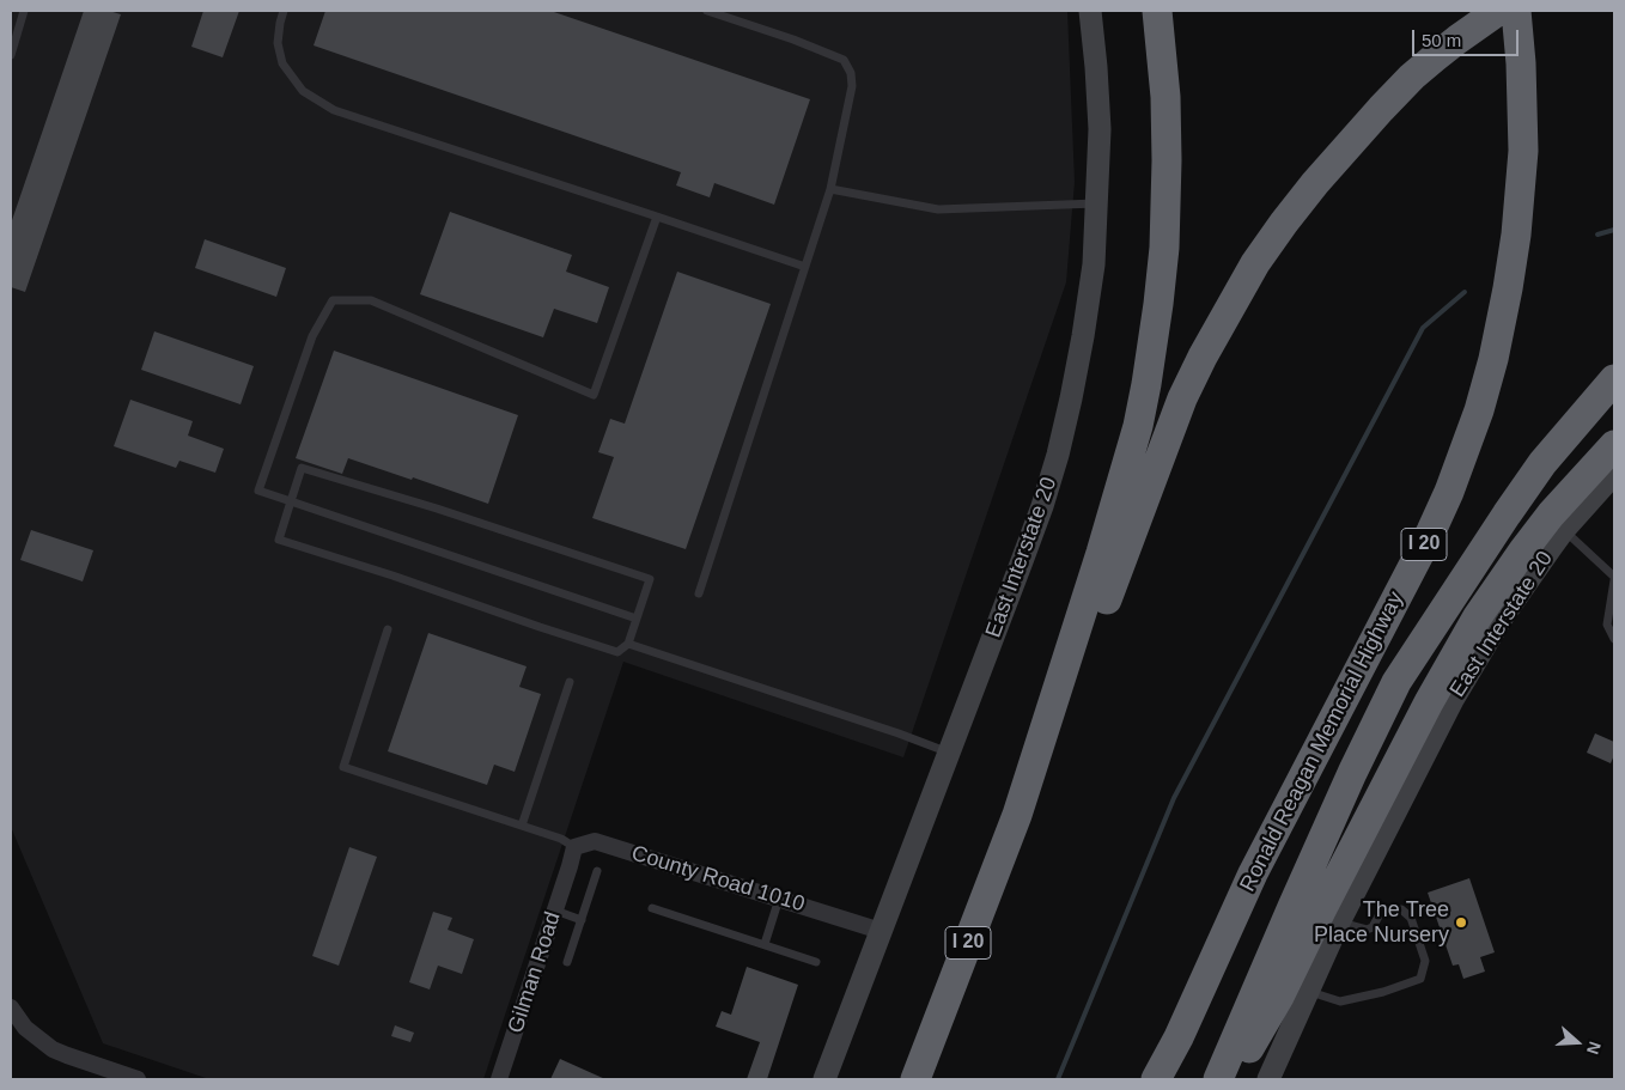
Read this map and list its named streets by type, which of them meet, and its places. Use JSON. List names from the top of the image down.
{
  "streets": {
    "highway": ["I 20", "Ronald Reagan Memorial Highway"],
    "main road": ["East Interstate 20"],
    "street": ["County Road 1010", "Gilman Road"]
  },
  "crossings": [
    ["East Interstate 20", "County Road 1010"],
    ["County Road 1010", "Gilman Road"]
  ],
  "places": ["The Tree Place Nursery"],
  "scale_bar": "50 m",
  "north": "right"
}
